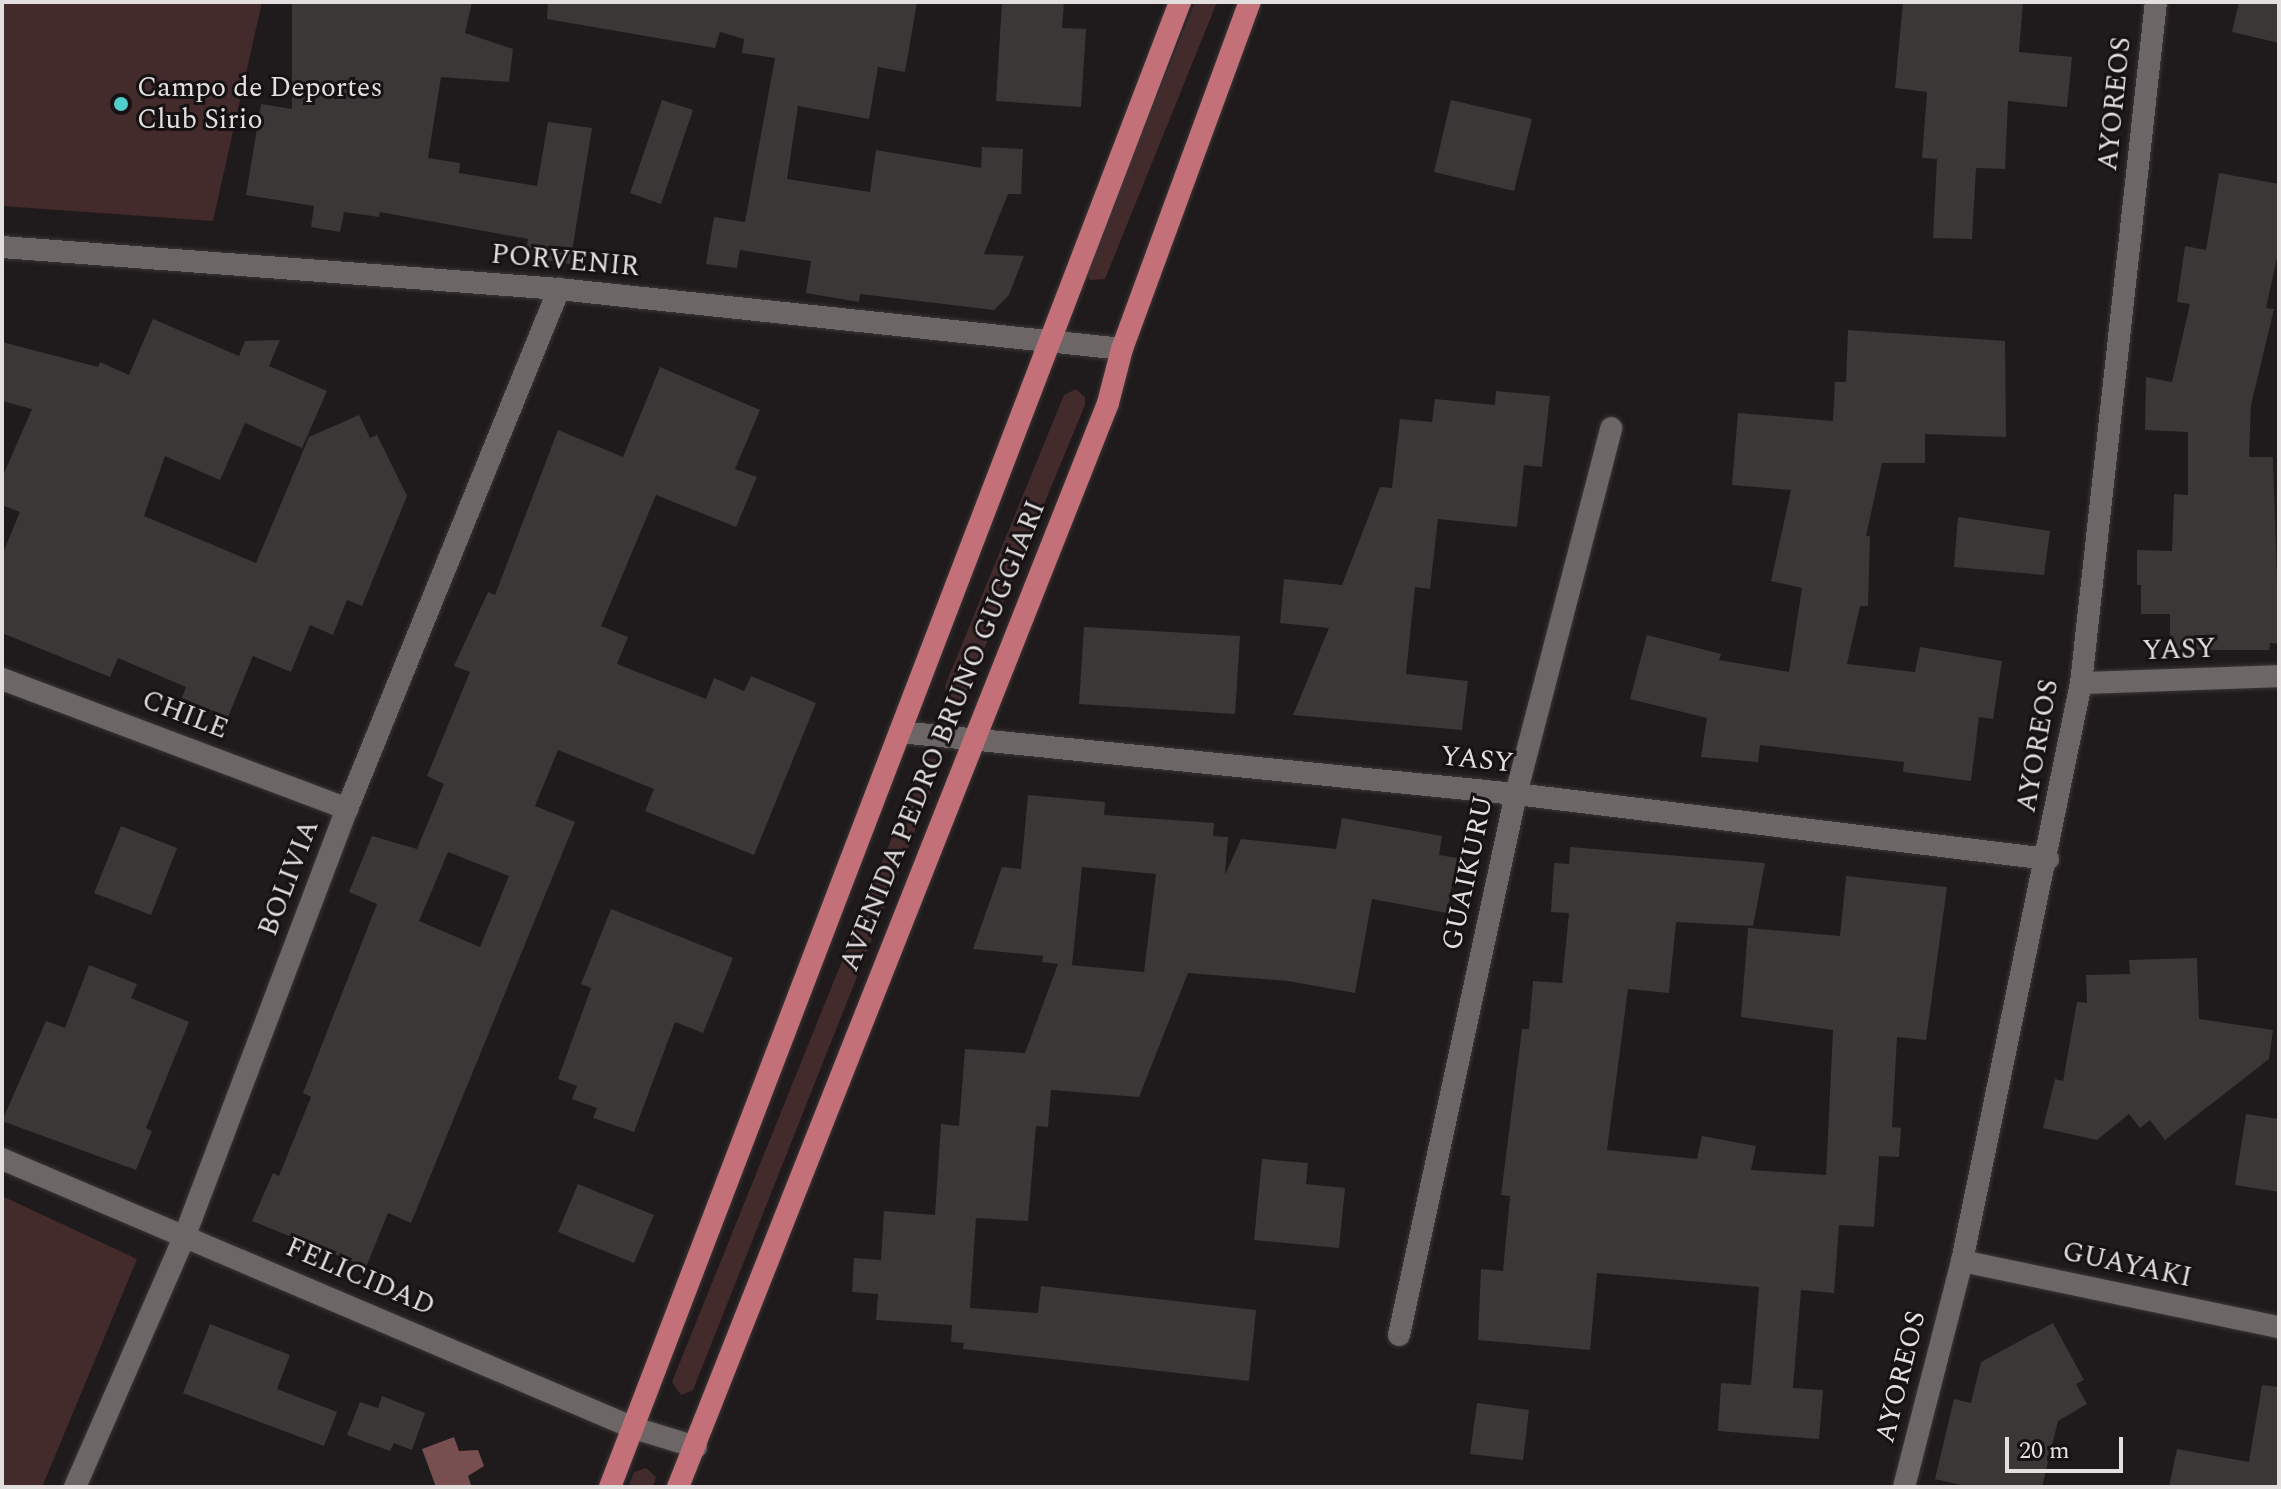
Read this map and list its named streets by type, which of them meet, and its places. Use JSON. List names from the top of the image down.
{
  "streets": {
    "main road": ["AVENIDA PEDRO BRUNO GUGGIARI"],
    "street": [
      "AYOREOS",
      "PORVENIR",
      "YASY",
      "CHILE",
      "GUAIKURU",
      "BOLIVIA",
      "GUAYAKI",
      "FELICIDAD"
    ]
  },
  "crossings": [
    ["AYOREOS", "YASY"],
    ["AYOREOS", "GUAYAKI"],
    ["PORVENIR", "AVENIDA PEDRO BRUNO GUGGIARI"],
    ["PORVENIR", "BOLIVIA"],
    ["YASY", "AVENIDA PEDRO BRUNO GUGGIARI"],
    ["YASY", "GUAIKURU"],
    ["CHILE", "BOLIVIA"],
    ["AVENIDA PEDRO BRUNO GUGGIARI", "FELICIDAD"],
    ["BOLIVIA", "FELICIDAD"]
  ],
  "places": ["Campo de Deportes Club Sirio"],
  "scale_bar": "20 m"
}
